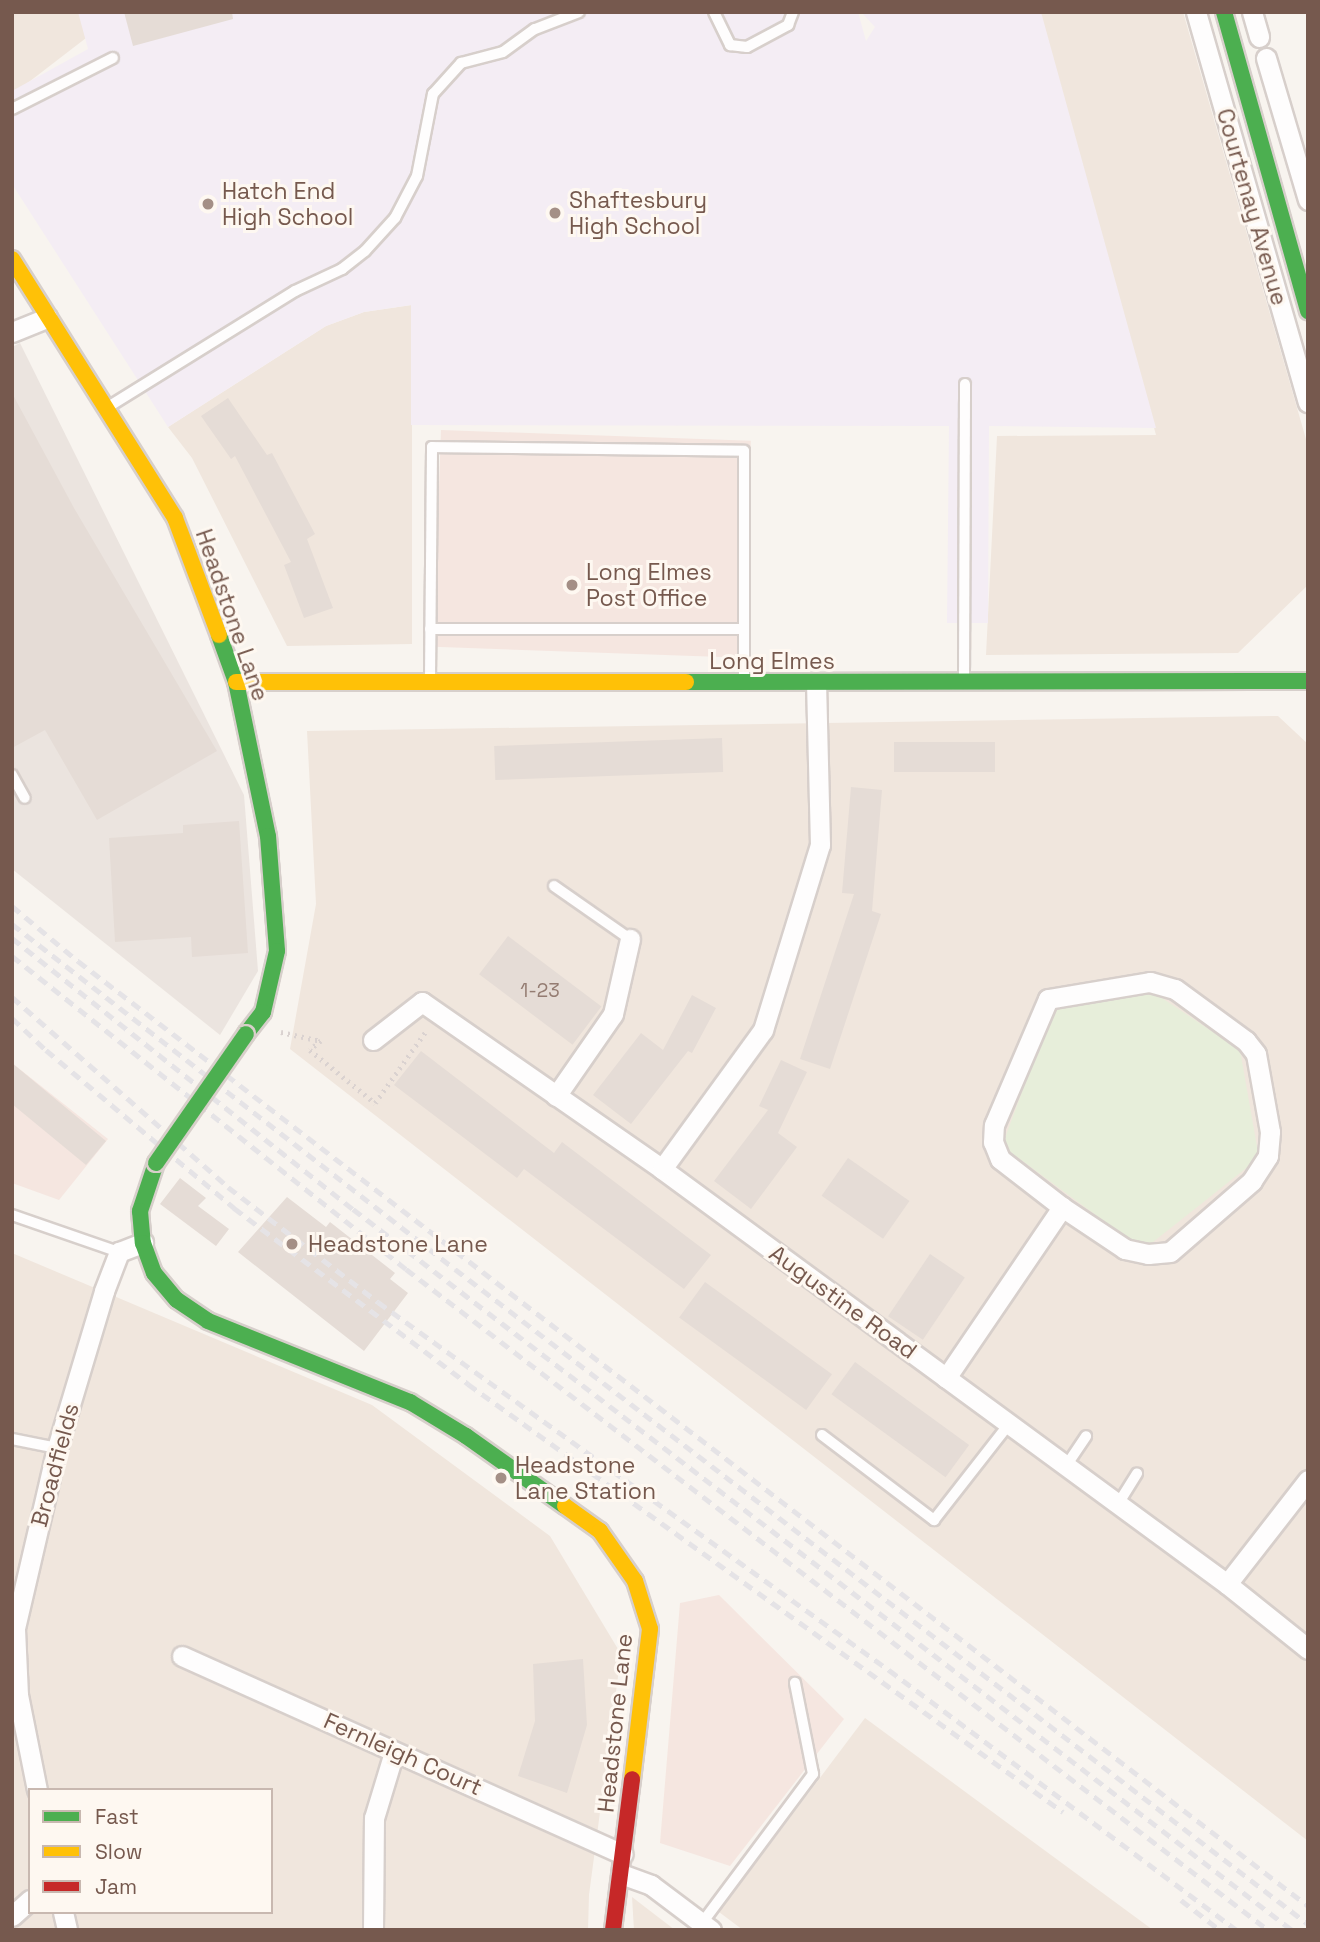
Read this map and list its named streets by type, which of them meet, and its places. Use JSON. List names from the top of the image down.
{
  "streets": {
    "street": [
      "Courtenay Avenue",
      "Headstone Lane",
      "Long Elmes",
      "Augustine Road",
      "Broadfields",
      "Fernleigh Court"
    ]
  },
  "crossings": [
    ["Headstone Lane", "Long Elmes"],
    ["Headstone Lane", "Fernleigh Court"]
  ],
  "places": [
    "Hatch End High School",
    "Shaftesbury High School",
    "Long Elmes Post Office",
    "Headstone Lane",
    "Headstone Lane Station"
  ],
  "house_numbers": ["1-23"],
  "legend": ["Fast", "Slow", "Jam"]
}
